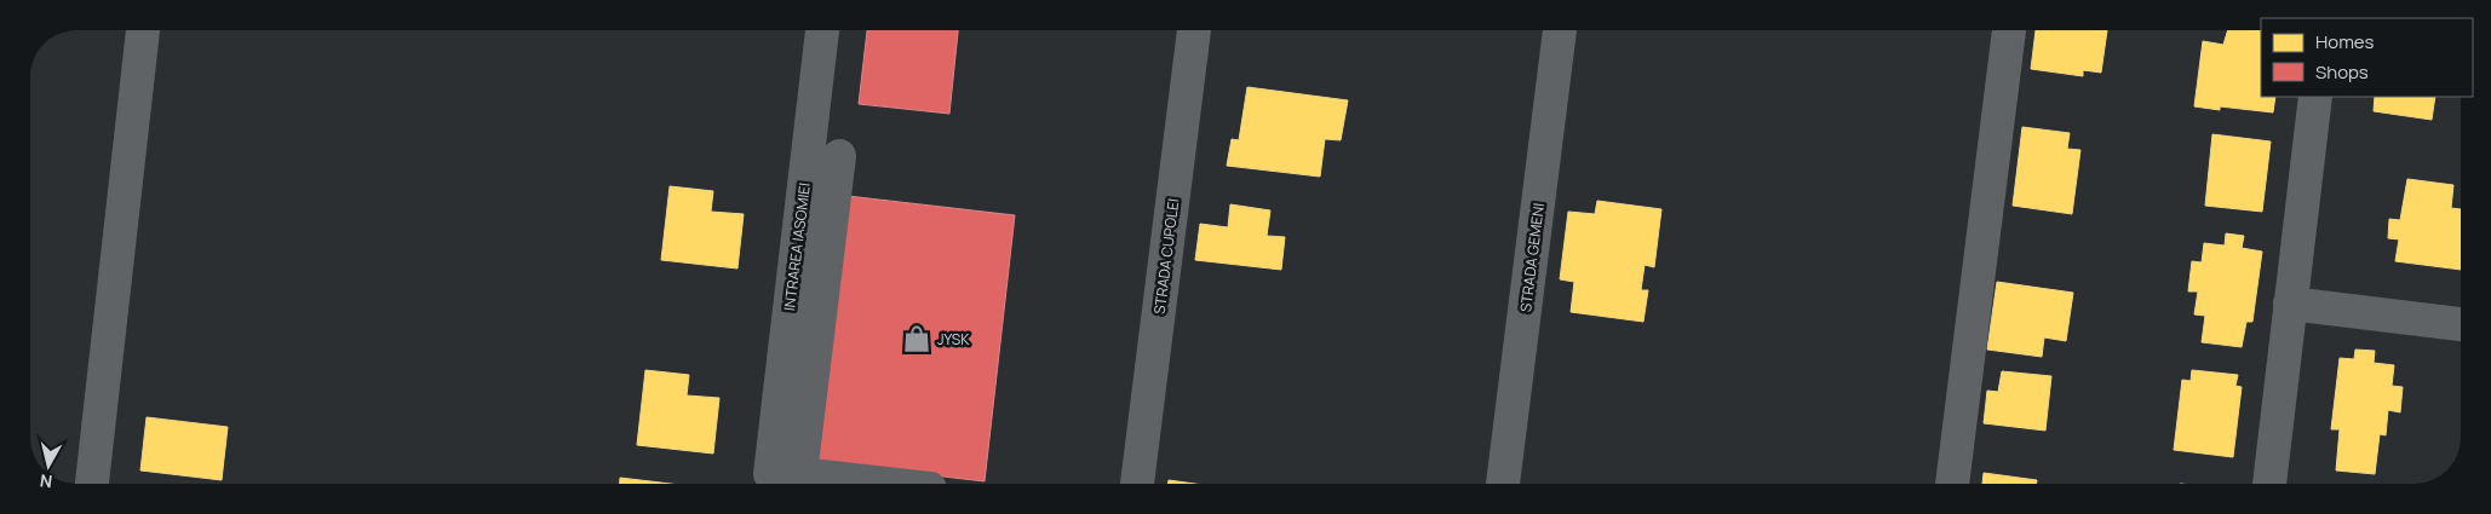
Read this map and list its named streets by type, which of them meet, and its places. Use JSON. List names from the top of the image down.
{
  "streets": {
    "street": ["INTRAREA IASOMIEI", "STRADA CUPOLEI", "STRADA GEMENI"]
  },
  "places": {
    "shop": ["JYSK"]
  },
  "legend": ["Homes", "Shops"],
  "north": "bottom"
}
